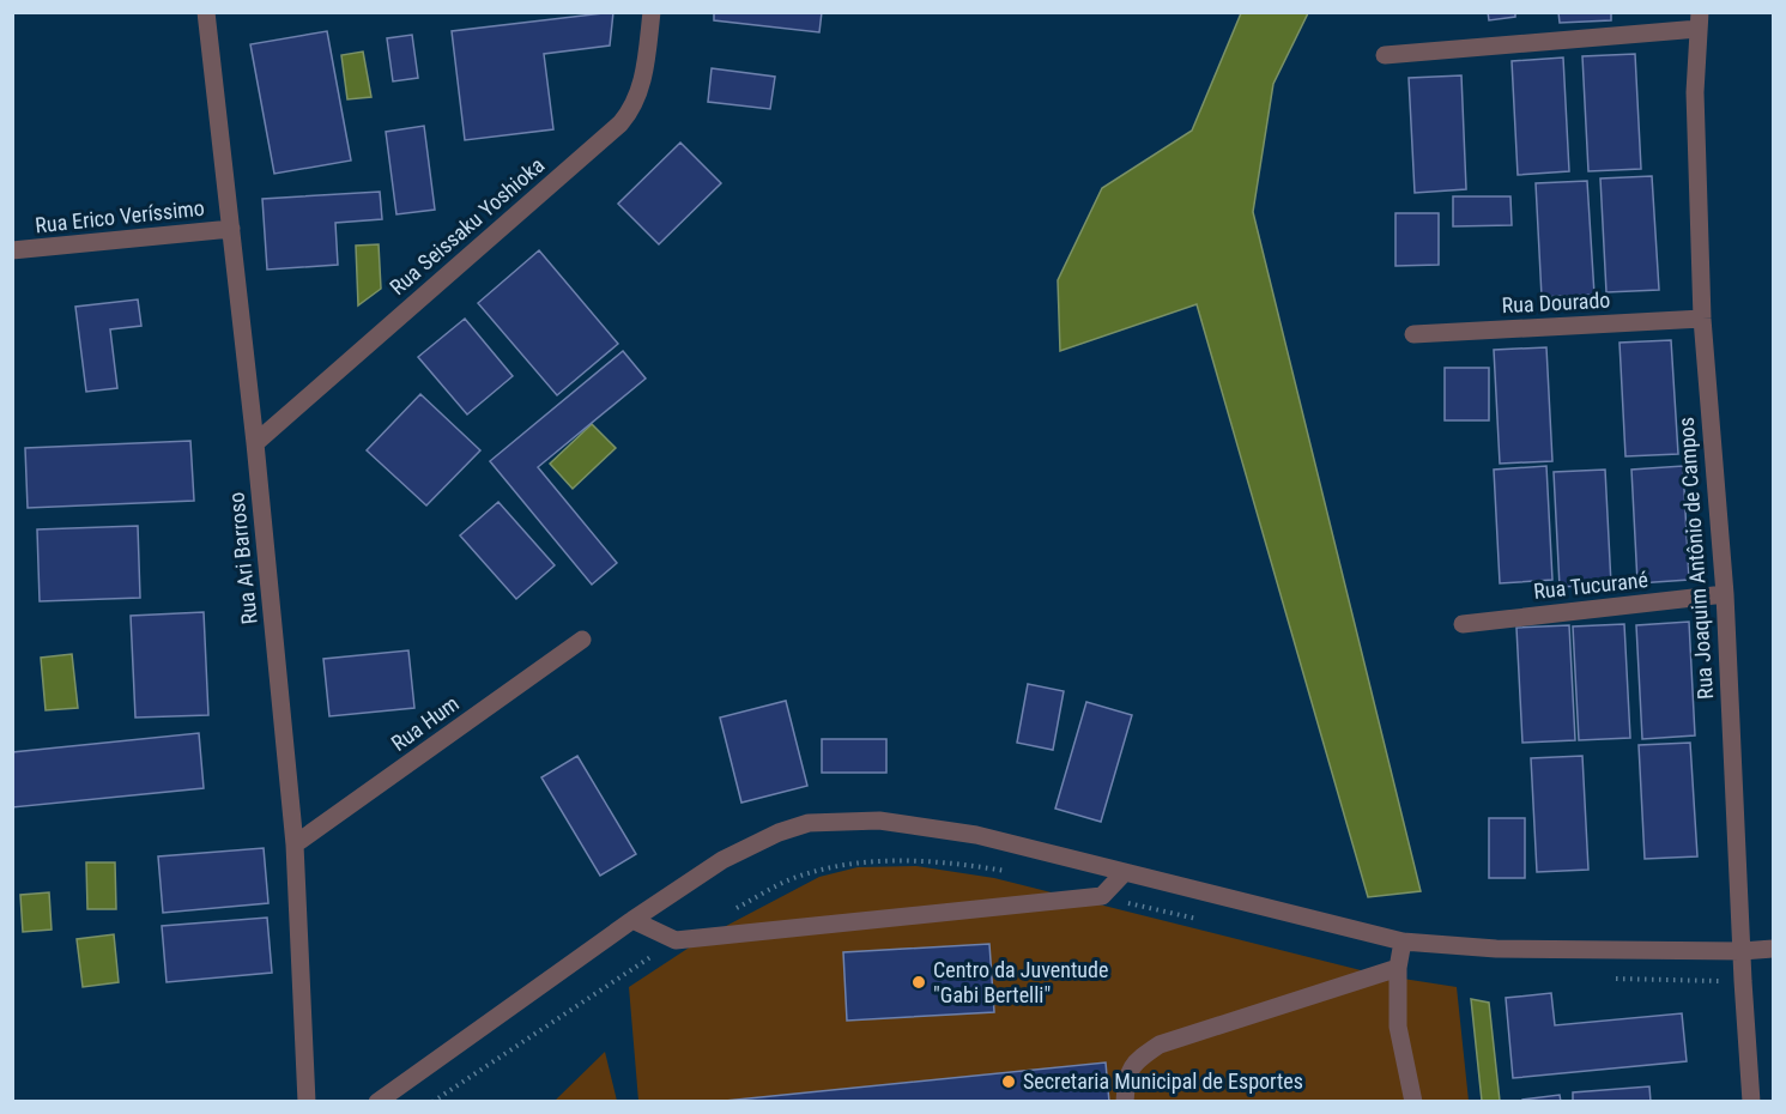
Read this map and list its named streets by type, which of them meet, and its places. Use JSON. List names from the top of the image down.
{
  "streets": {
    "street": [
      "Rua Erico Veríssimo",
      "Rua Seissaku Yoshioka",
      "Rua Dourado",
      "Rua Ari Barroso",
      "Rua Joaquim Antônio de Campos",
      "Rua Tucurané",
      "Rua Hum"
    ]
  },
  "crossings": [
    ["Rua Erico Veríssimo", "Rua Ari Barroso"],
    ["Rua Seissaku Yoshioka", "Rua Ari Barroso"],
    ["Rua Dourado", "Rua Joaquim Antônio de Campos"],
    ["Rua Ari Barroso", "Rua Hum"],
    ["Rua Joaquim Antônio de Campos", "Rua Tucurané"]
  ],
  "places": ["Centro da Juventude \"Gabi Bertelli\"", "Secretaria Municipal de Esportes"]
}
